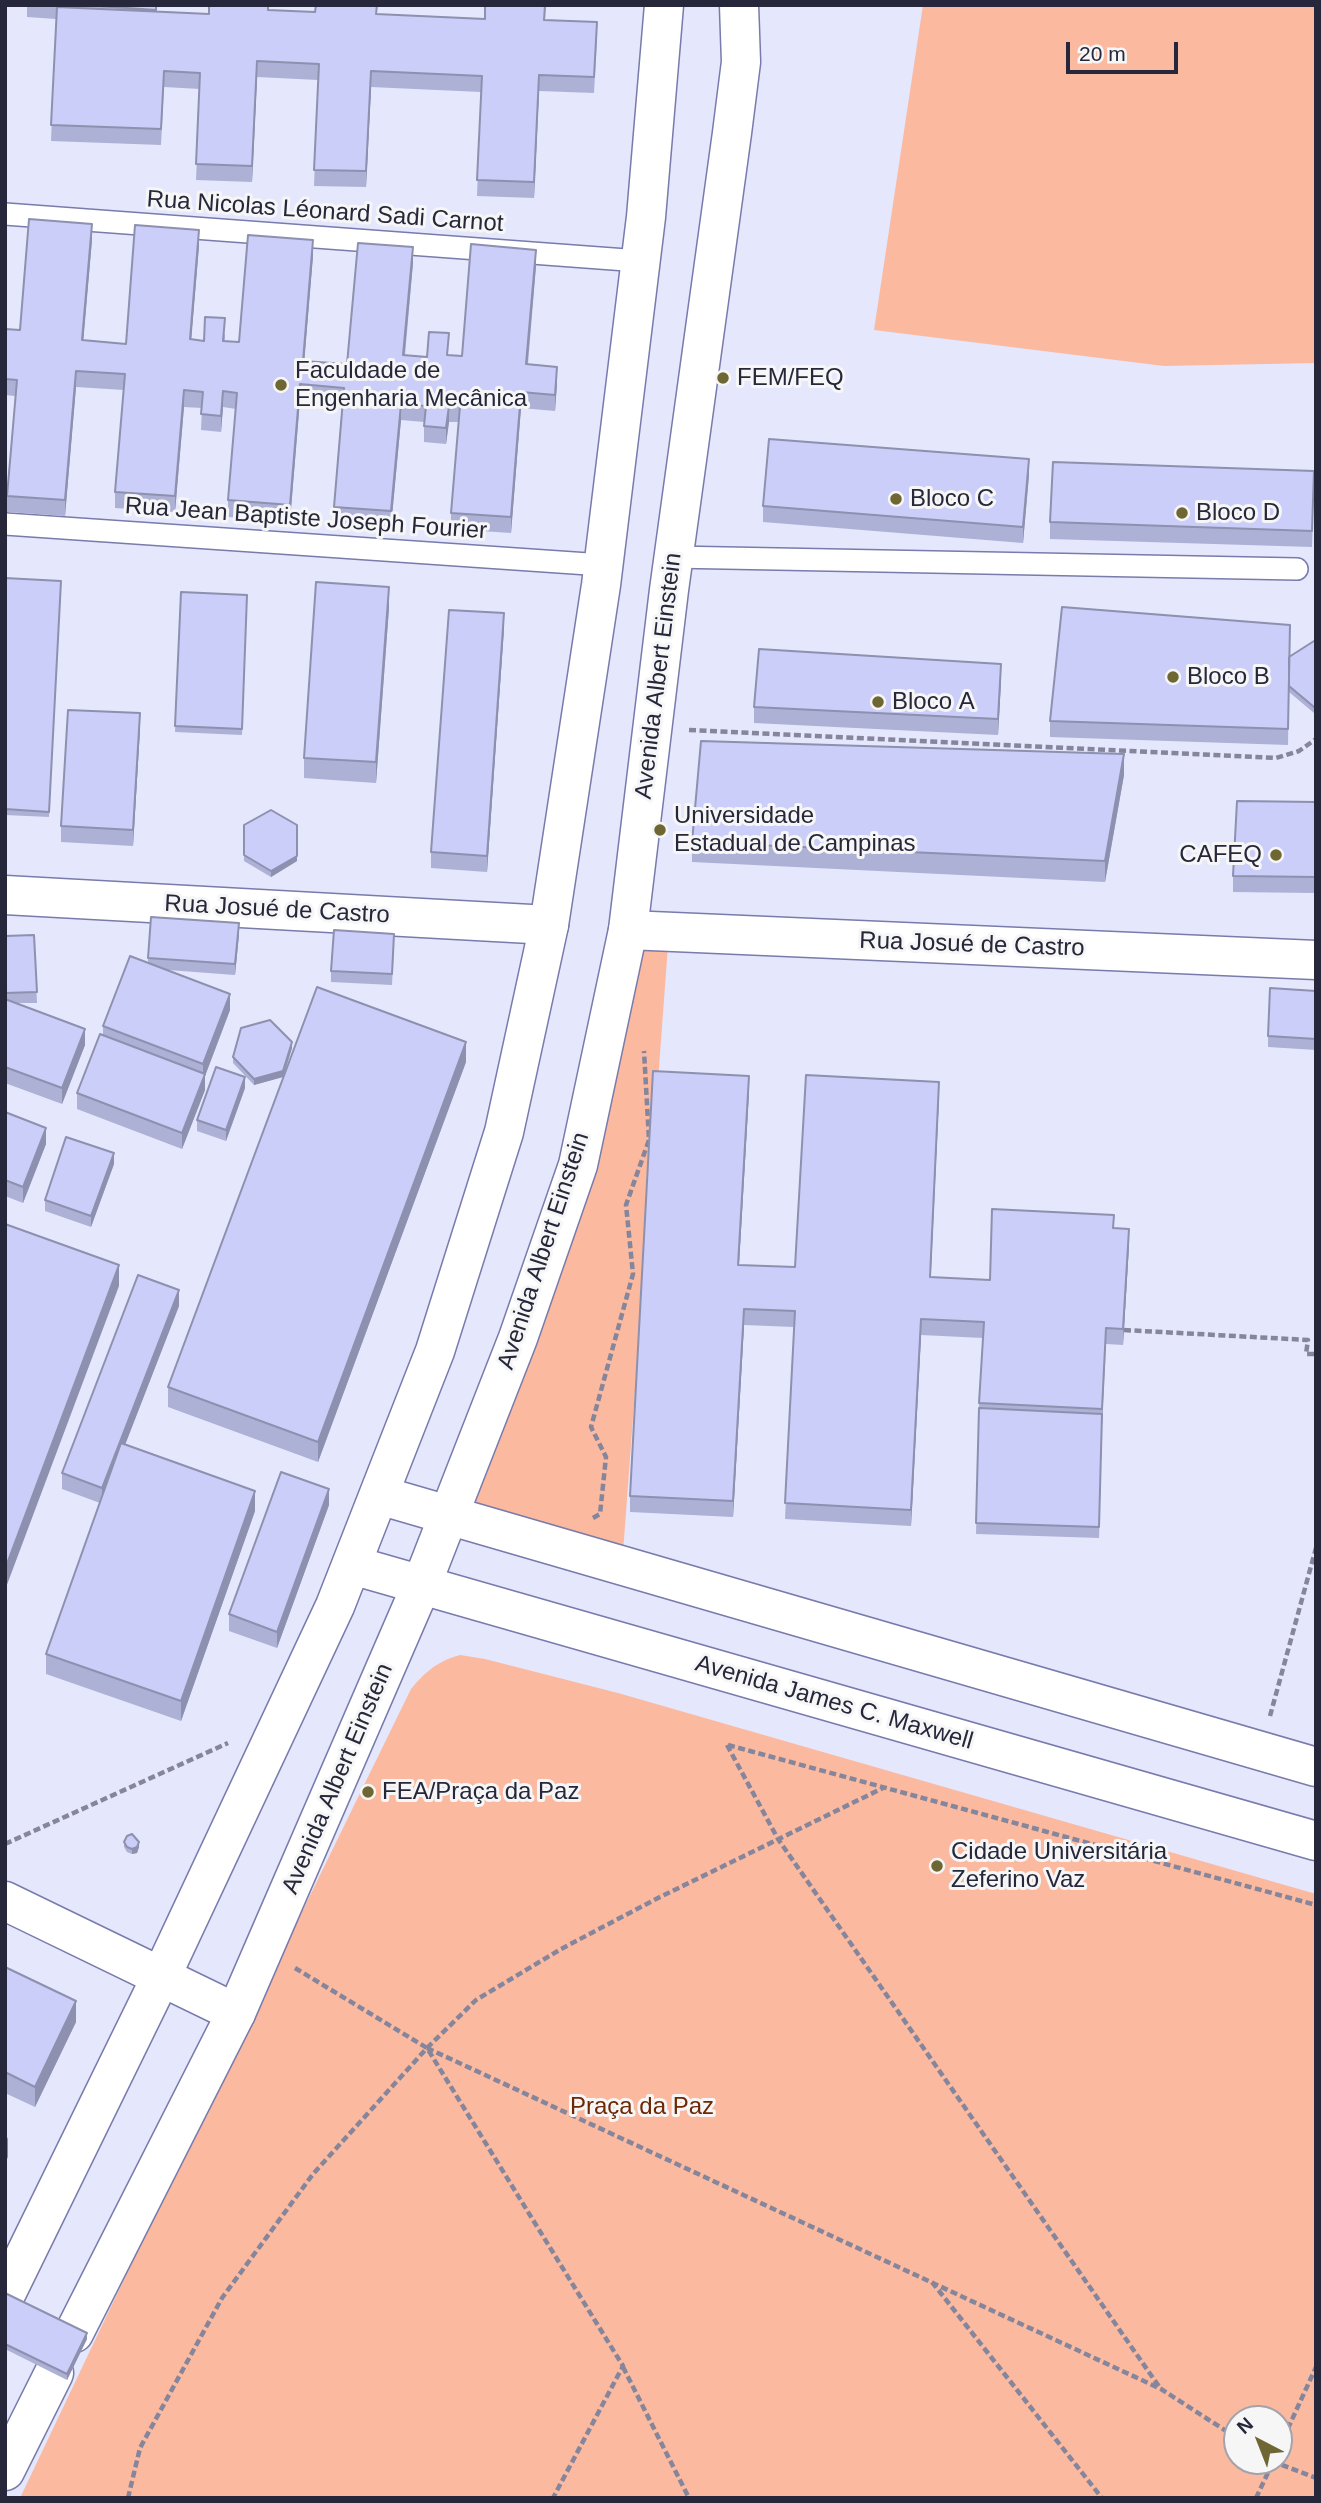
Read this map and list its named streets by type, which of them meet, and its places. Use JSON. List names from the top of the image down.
{
  "streets": {
    "street": ["Avenida Albert Einstein", "Rua Josué de Castro", "Avenida James C. Maxwell"],
    "lane": ["Rua Nicolas Léonard Sadi Carnot", "Rua Jean Baptiste Joseph Fourier"]
  },
  "crossings": [
    ["Avenida Albert Einstein", "Rua Josué de Castro"],
    ["Avenida Albert Einstein", "Avenida James C. Maxwell"]
  ],
  "parks": ["Praça da Paz"],
  "places": [
    "FEM/FEQ",
    "Faculdade de Engenharia Mecânica",
    "Bloco C",
    "Bloco D",
    "Bloco B",
    "Bloco A",
    "Universidade Estadual de Campinas",
    "CAFEQ",
    "FEA/Praça da Paz",
    "Cidade Universitária Zeferino Vaz"
  ],
  "scale_bar": "20 m",
  "north": "top left"
}
